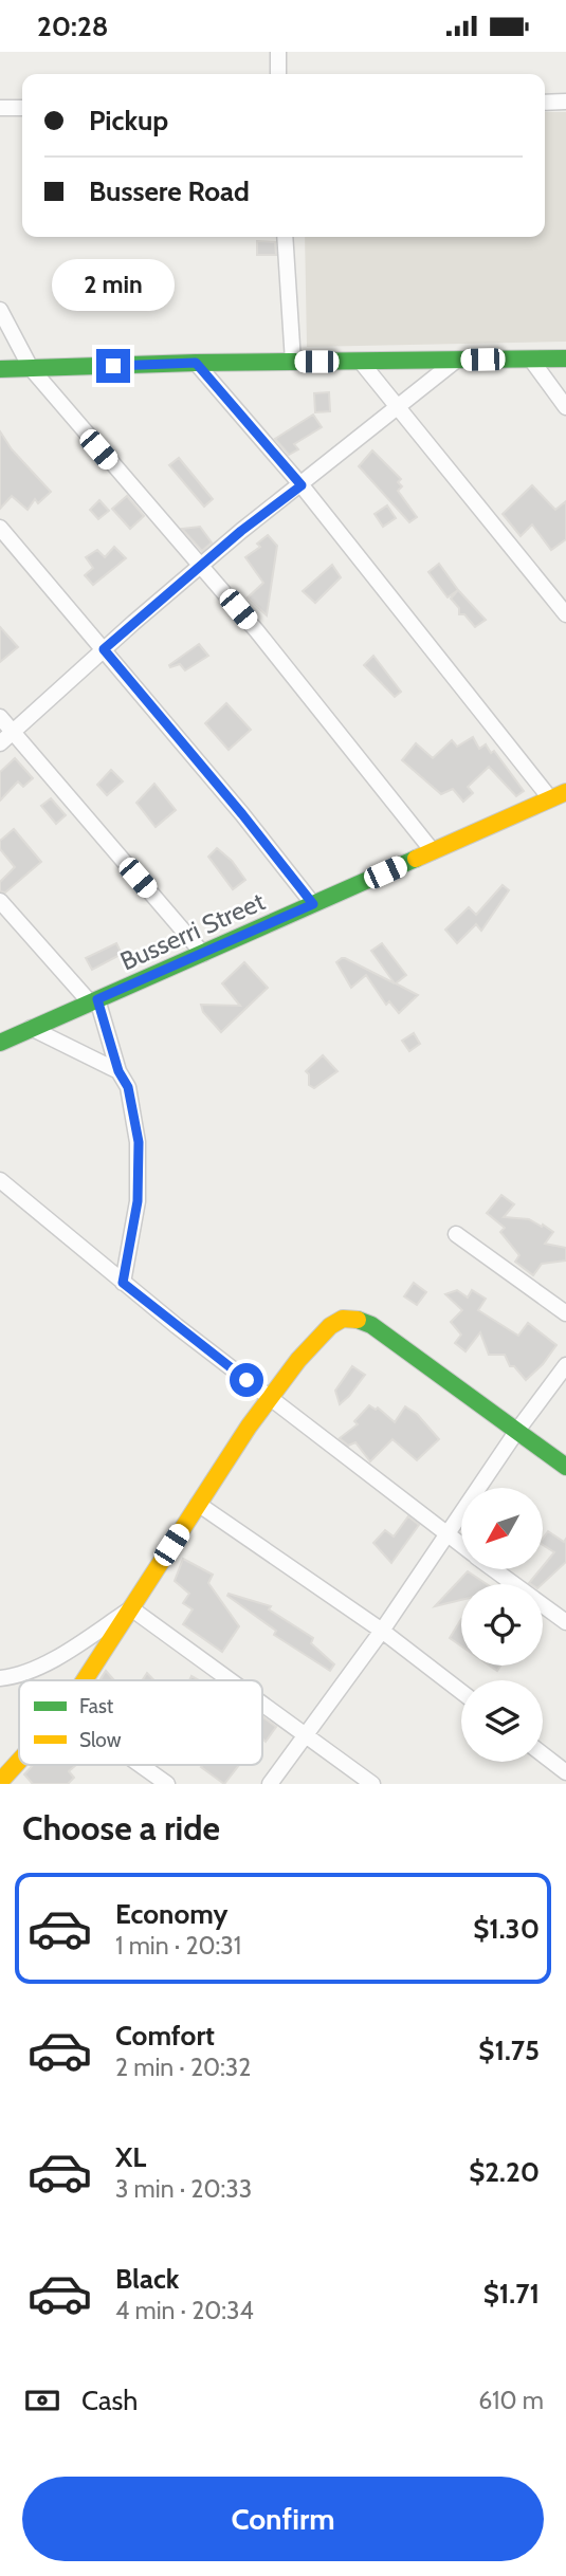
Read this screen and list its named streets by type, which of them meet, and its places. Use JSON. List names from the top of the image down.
{
  "streets": {
    "main road": ["Busserri Street"]
  },
  "legend": ["Fast", "Slow"],
  "north": "bottom left",
  "page": {
    "status": "20:28",
    "banner": ["Pickup", "Bussere Road"],
    "bubble": "2 min",
    "heading": "Choose a ride",
    "list": [
      {
        "name": "Economy",
        "note": "1 min · 20:31",
        "value": "$1.30"
      },
      {
        "name": "Comfort",
        "note": "2 min · 20:32",
        "value": "$1.75"
      },
      {
        "name": "XL",
        "note": "3 min · 20:33",
        "value": "$2.20"
      },
      {
        "name": "Black",
        "note": "4 min · 20:34",
        "value": "$1.71"
      }
    ],
    "pay": ["Cash", "610 m"],
    "buttons": "Confirm"
  }
}
